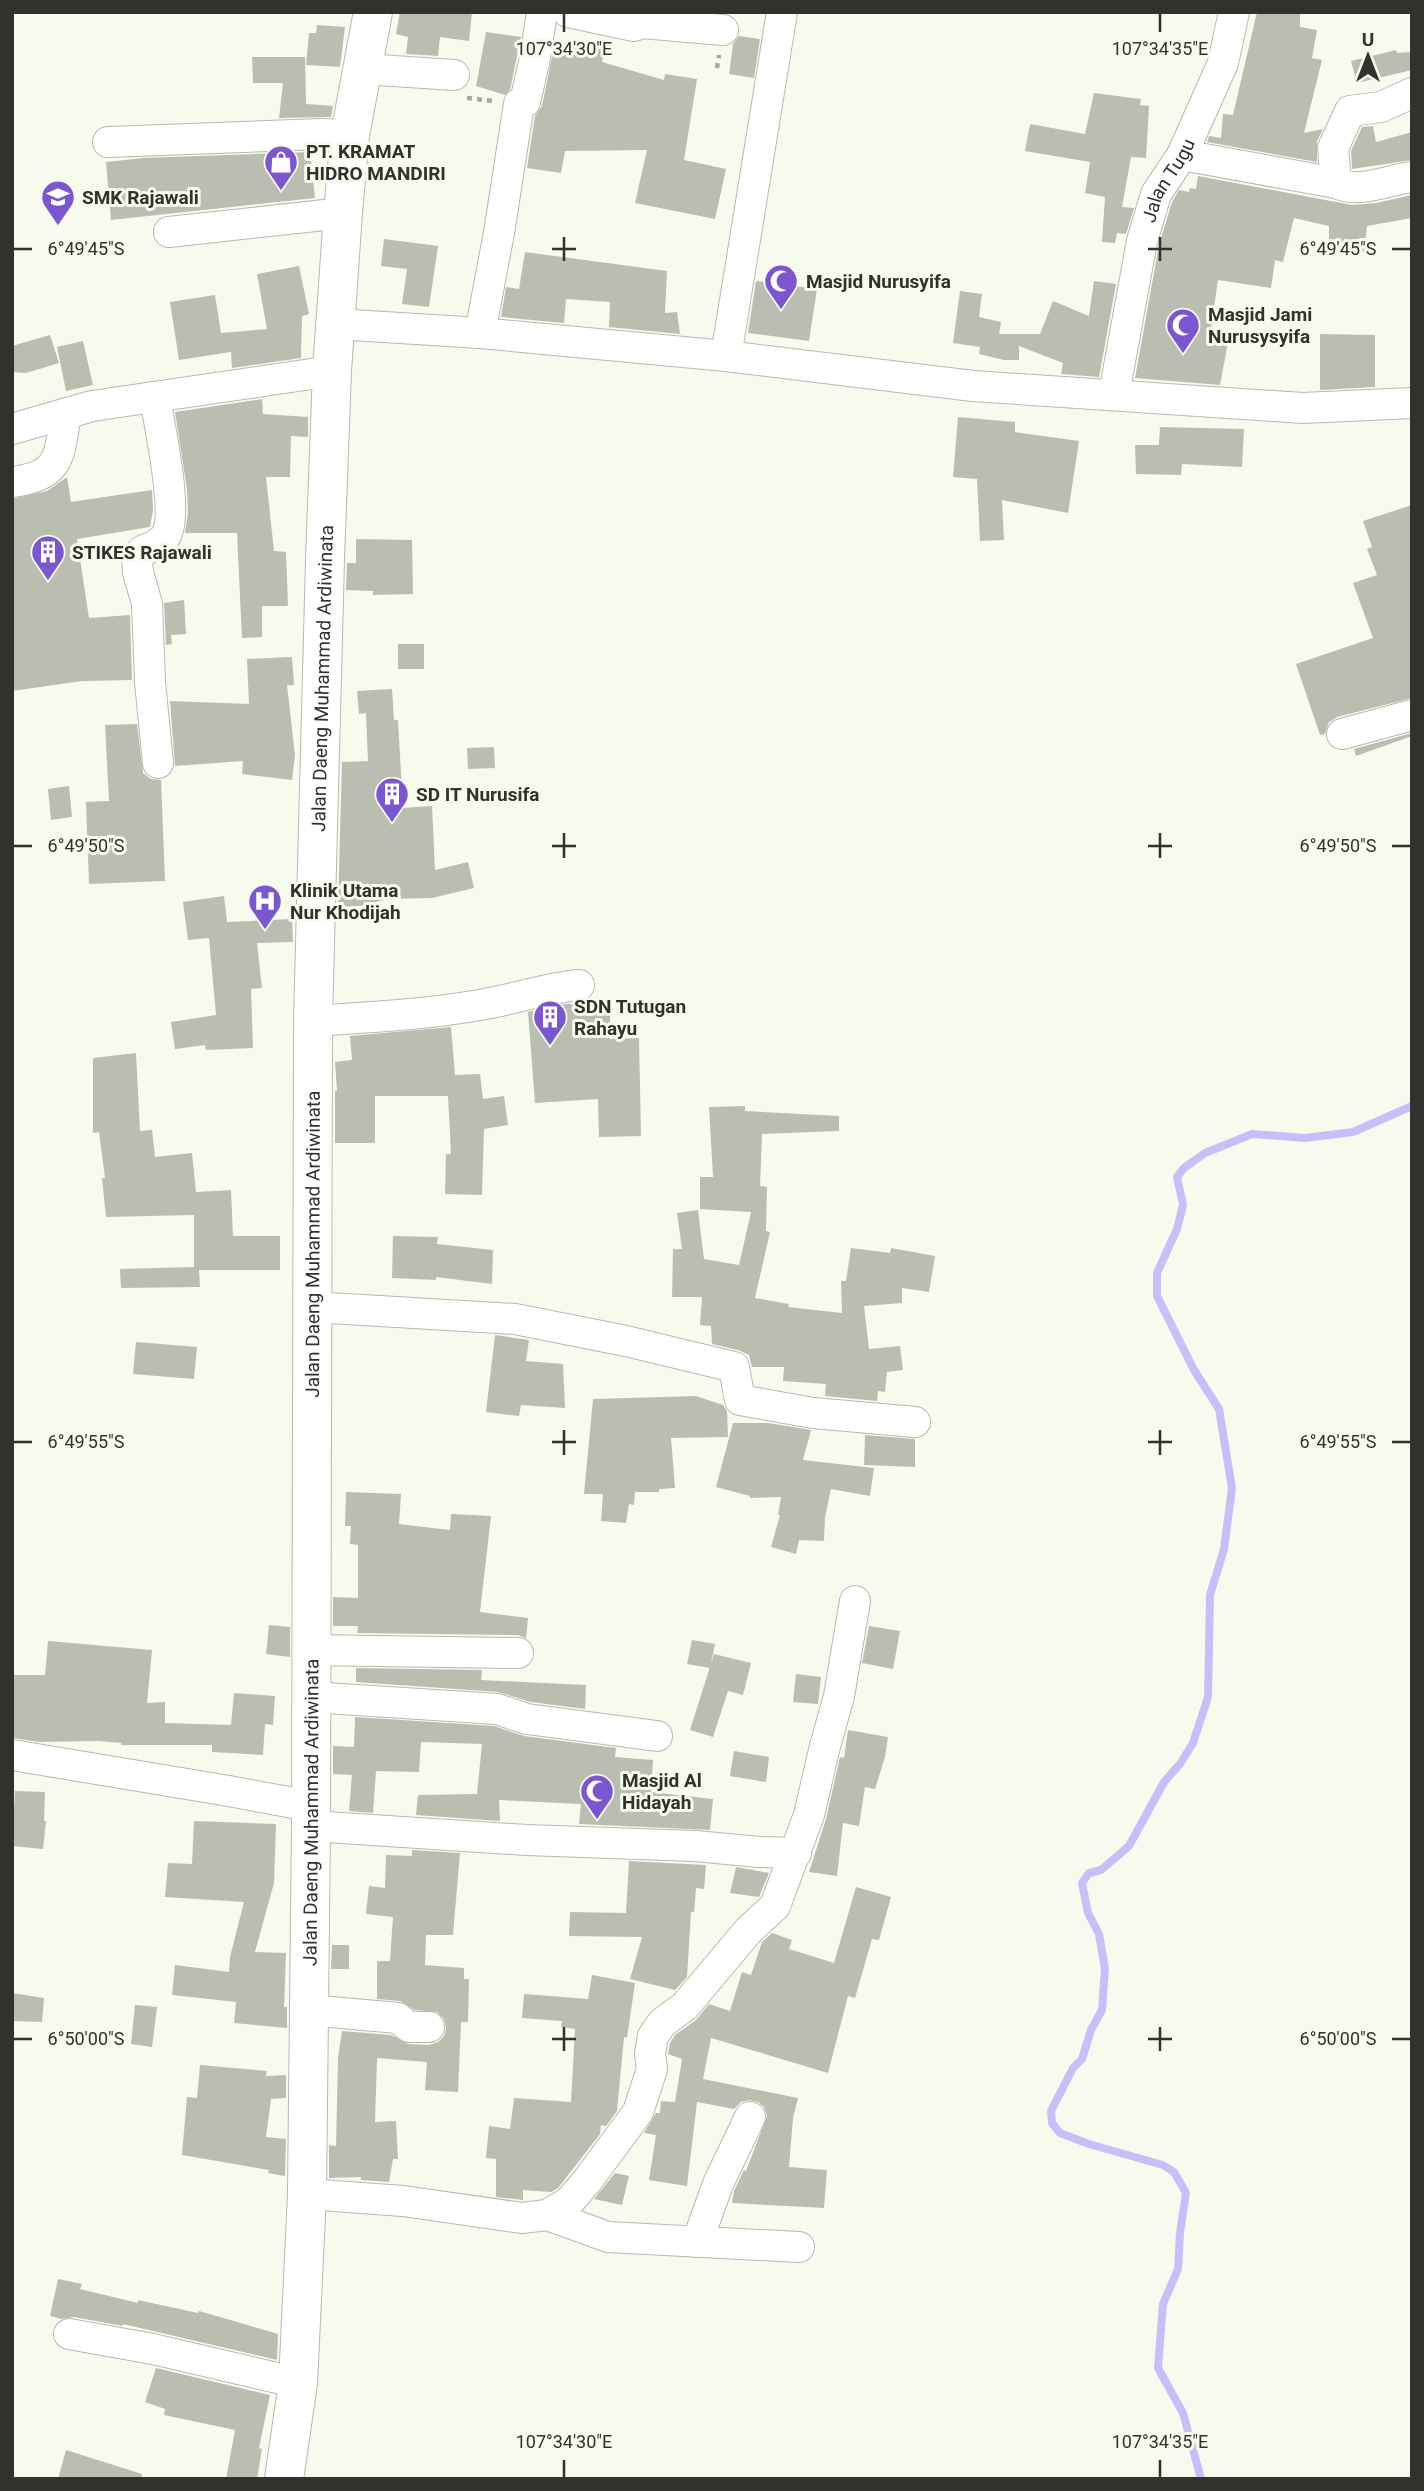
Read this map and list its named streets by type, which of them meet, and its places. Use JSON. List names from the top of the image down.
{
  "streets": {
    "main road": ["Jalan Daeng Muhammad Ardiwinata"],
    "street": ["Jalan Tugu"]
  },
  "places": {
    "shop": ["PT. KRAMAT HIDRO MANDIRI"],
    "school or university": ["SMK Rajawali"],
    "mosque": ["Masjid Nurusyifa", "Masjid Jami Nurusysyifa", "Masjid Al Hidayah"],
    "building": ["STIKES Rajawali", "SD IT Nurusifa", "SDN Tutugan Rahayu"],
    "hospital": ["Klinik Utama Nur Khodijah"]
  },
  "north": "top",
  "coordinates": [
    "107°34'30\"E",
    "107°34'35\"E",
    "6°49'45\"S",
    "6°49'50\"S",
    "6°49'55\"S",
    "6°50'00\"S"
  ]
}
